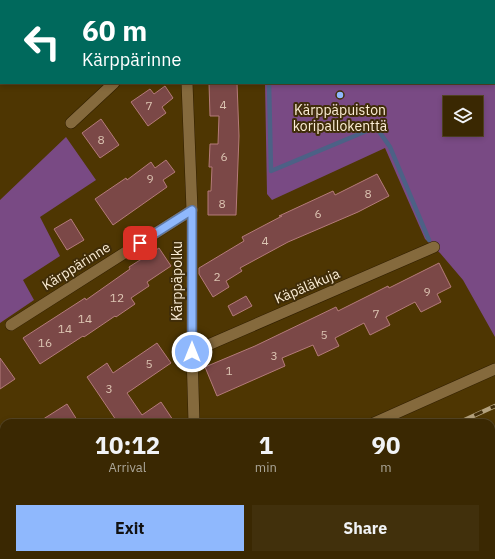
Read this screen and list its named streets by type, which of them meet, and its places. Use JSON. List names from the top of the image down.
{
  "streets": {
    "street": ["Kärppärinne", "Kärppäpolku", "Käpäläkuja"]
  },
  "crossings": [
    ["Kärppärinne", "Kärppäpolku"],
    ["Kärppäpolku", "Käpäläkuja"]
  ],
  "places": ["Kärppäpuiston koripallokenttä"],
  "house_numbers": [
    "4",
    "7",
    "8",
    "6",
    "9",
    "8",
    "8",
    "6",
    "4",
    "2",
    "9",
    "12",
    "7",
    "14",
    "14",
    "5",
    "16",
    "3",
    "5",
    "1",
    "3"
  ],
  "page": {
    "turn": ["60 m", "Kärppärinne"],
    "eta": [
      "10:12",
      "Arrival",
      "1",
      "min",
      "90",
      "m"
    ],
    "buttons": ["Exit", "Share"]
  }
}
